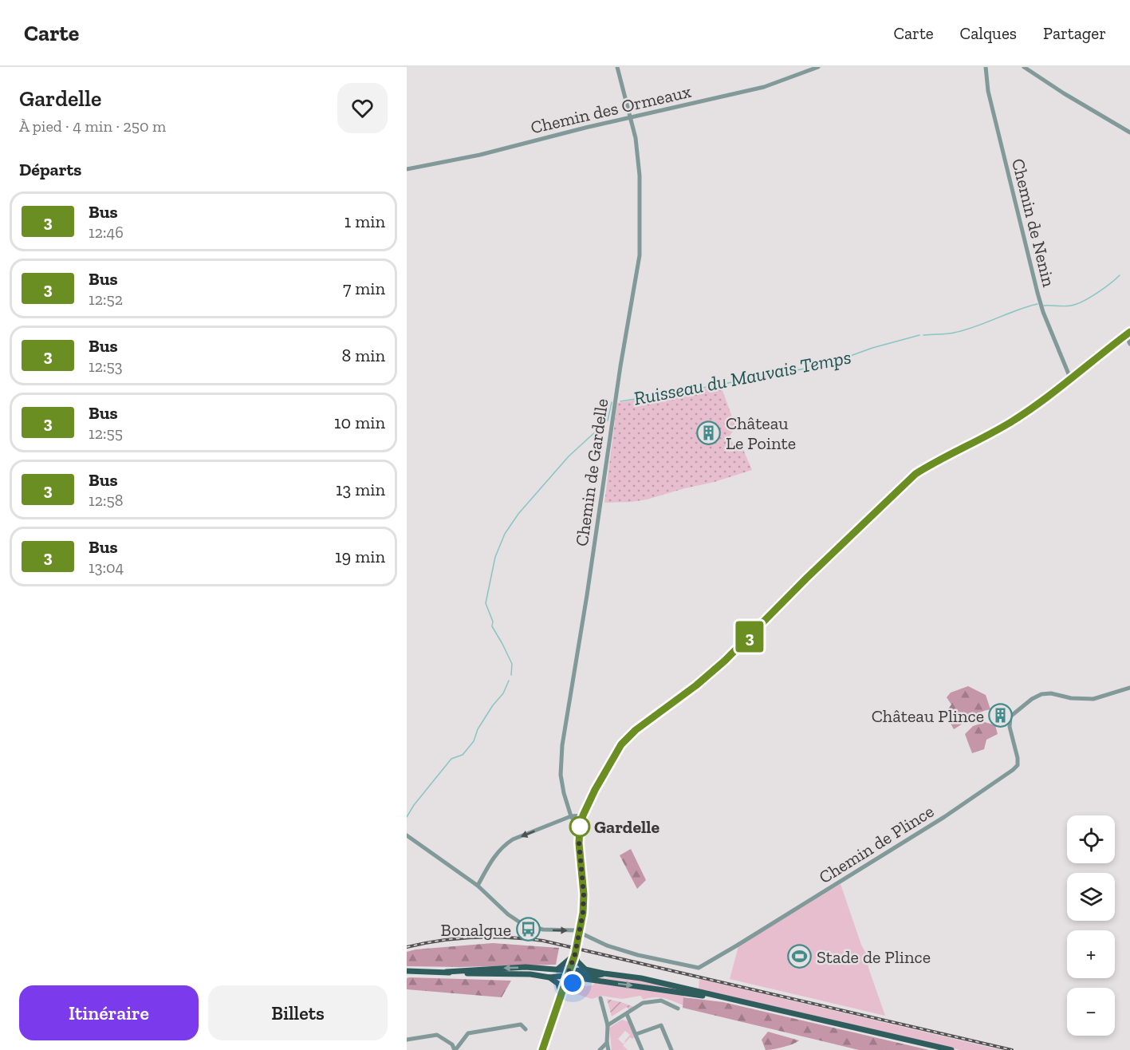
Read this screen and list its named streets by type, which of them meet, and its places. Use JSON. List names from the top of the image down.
{
  "streets": {
    "street": [
      "Chemin des Ormeaux",
      "Chemin de Nenin",
      "Chemin de Gardelle",
      "Chemin de Plince"
    ]
  },
  "crossings": [
    ["Chemin des Ormeaux", "Chemin de Gardelle"]
  ],
  "water": ["Ruisseau du Mauvais Temps"],
  "places": {
    "building": ["Château Le Pointe", "Château Plince"],
    "other": ["Gardelle"],
    "bus stop": ["Bonalgue"],
    "sports": ["Stade de Plince"]
  },
  "lines": ["bus line 3"],
  "page": {
    "header": "Carte",
    "nav": ["Carte", "Calques", "Partager"],
    "heading": [
      ["Gardelle", "À pied · 4 min · 250 m"],
      "Départs"
    ],
    "on_map": "3",
    "list": [
      {
        "mark": "3",
        "name": "Bus",
        "note": "12:46",
        "value": "1 min"
      },
      {
        "mark": "3",
        "name": "Bus",
        "note": "12:52",
        "value": "7 min"
      },
      {
        "mark": "3",
        "name": "Bus",
        "note": "12:53",
        "value": "8 min"
      },
      {
        "mark": "3",
        "name": "Bus",
        "note": "12:55",
        "value": "10 min"
      },
      {
        "mark": "3",
        "name": "Bus",
        "note": "12:58",
        "value": "13 min"
      },
      {
        "mark": "3",
        "name": "Bus",
        "note": "13:04",
        "value": "19 min"
      }
    ],
    "map_buttons": ["+", "−"],
    "buttons": ["Itinéraire", "Billets"]
  }
}
